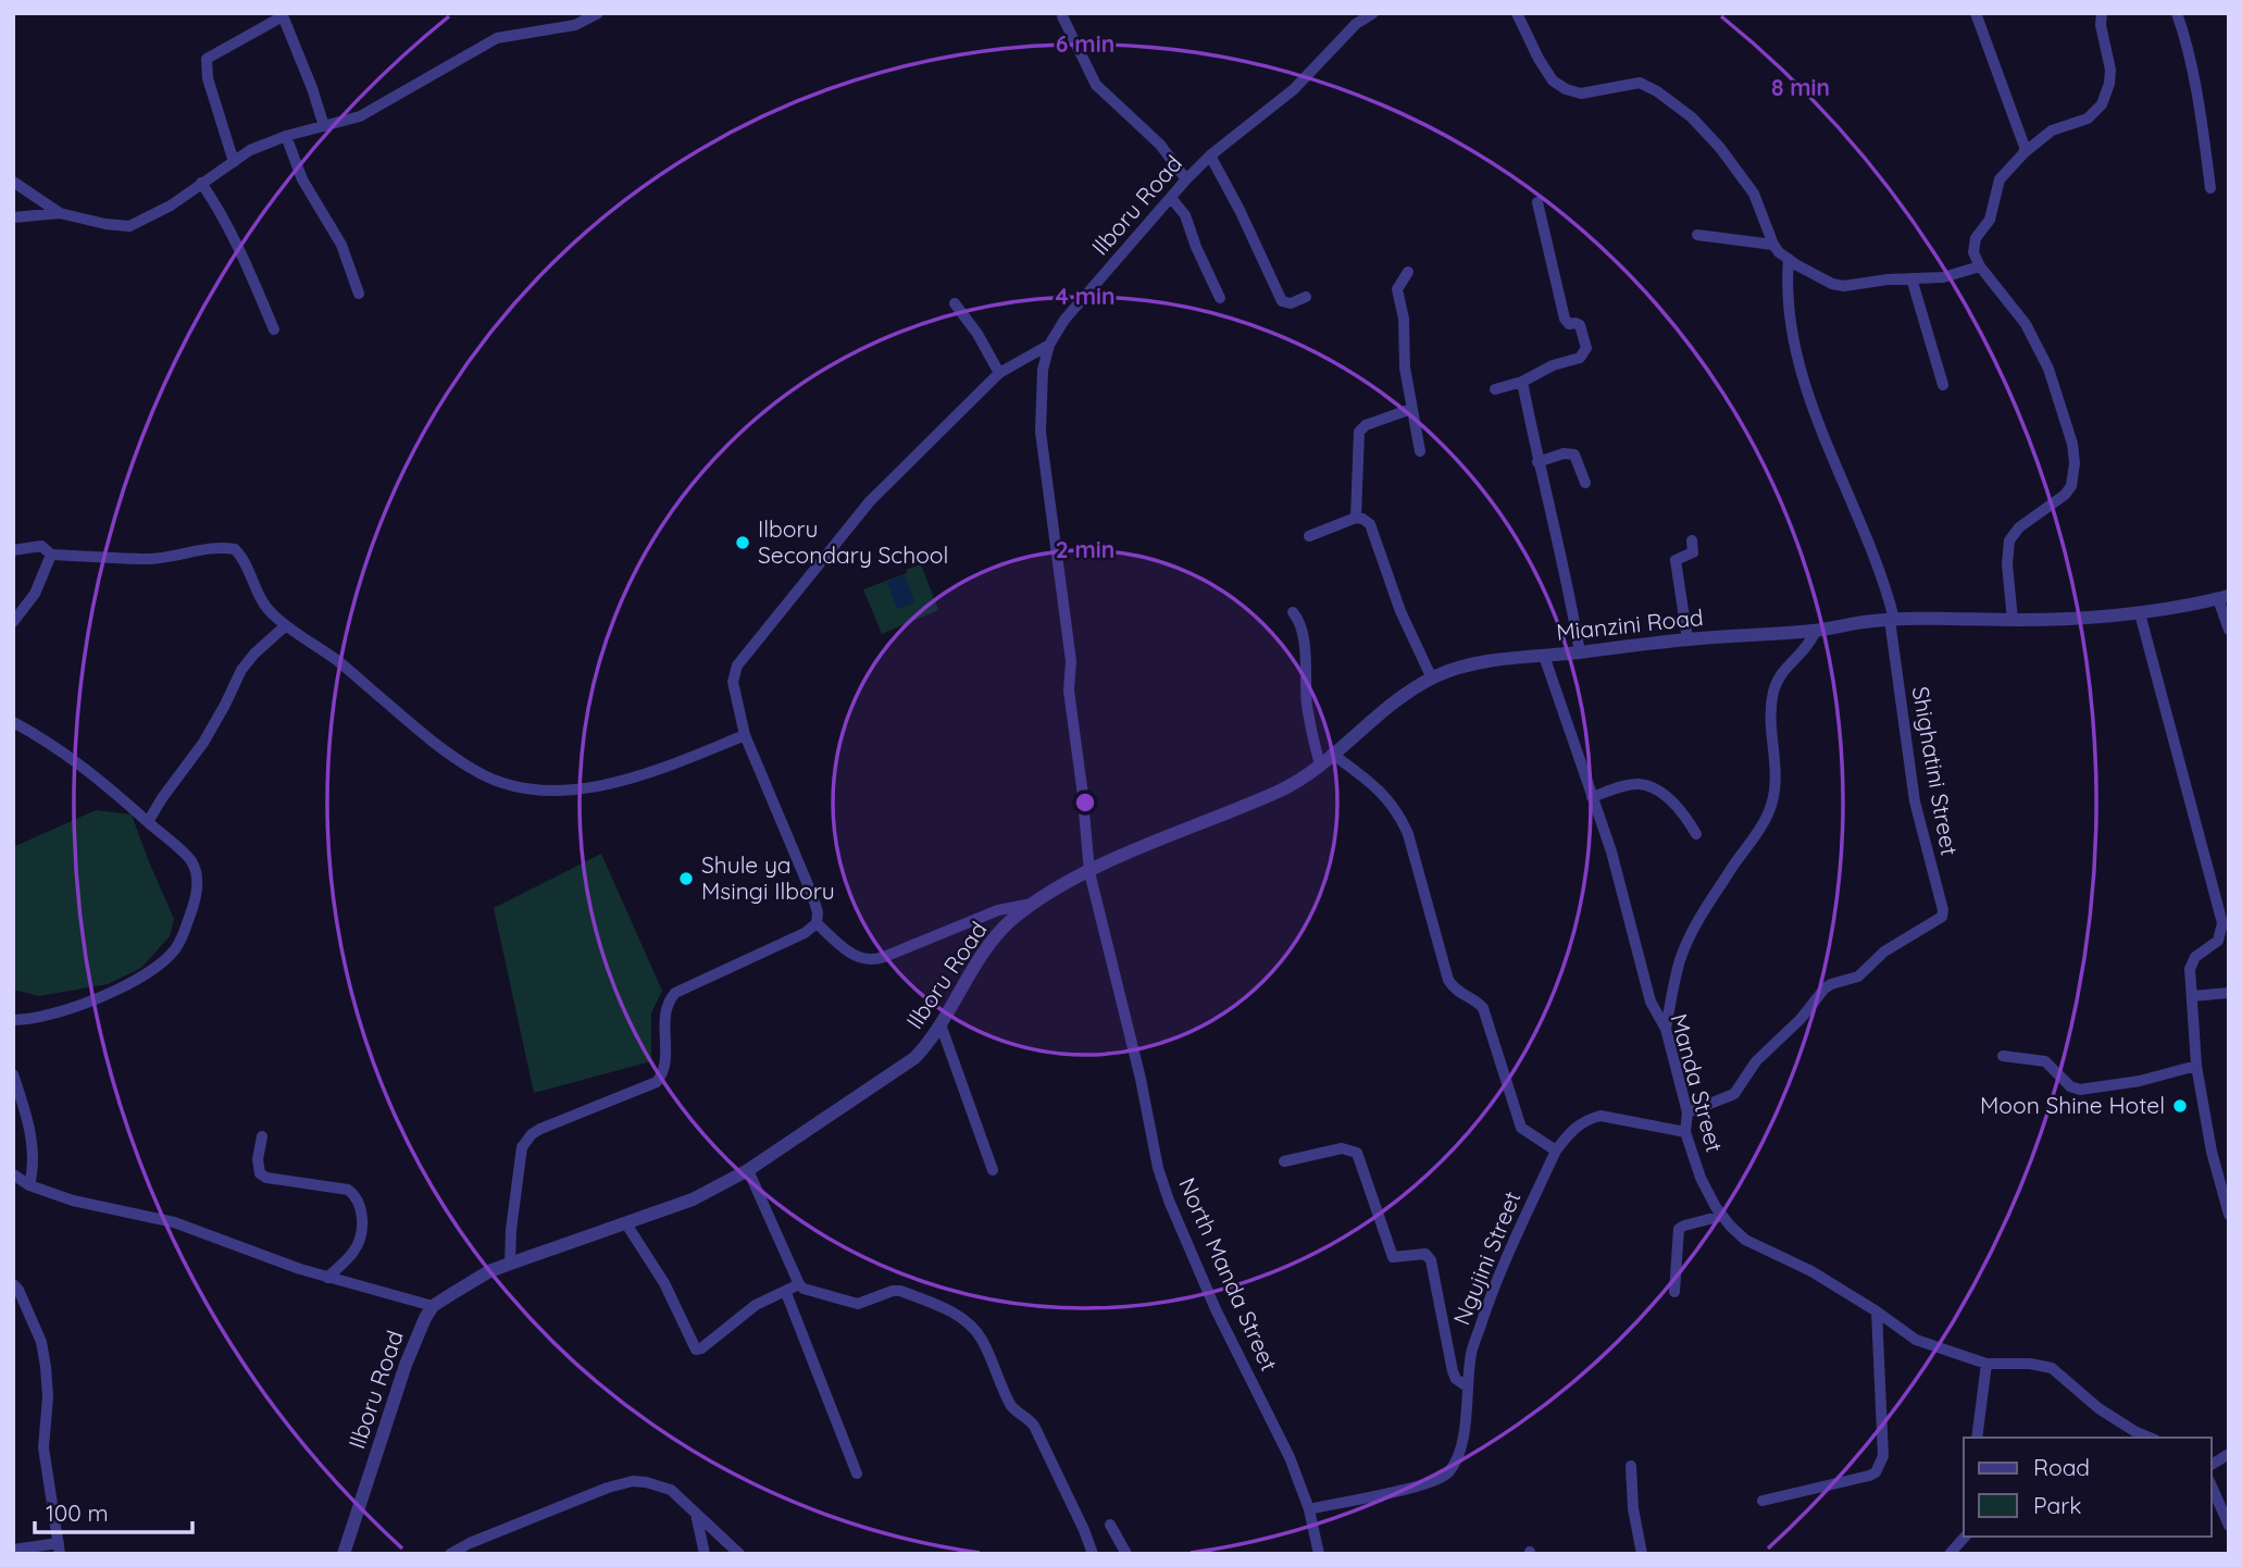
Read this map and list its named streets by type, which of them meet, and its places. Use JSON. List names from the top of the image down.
{
  "streets": {
    "street": [
      "Ilboru Road",
      "Mianzini Road",
      "Shighatini Street",
      "Manda Street",
      "Ngujini Street",
      "North Manda Street"
    ]
  },
  "crossings": [
    ["Ilboru Road", "Mianzini Road"],
    ["Ilboru Road", "North Manda Street"],
    ["Mianzini Road", "Shighatini Street"],
    ["Mianzini Road", "Manda Street"],
    ["Mianzini Road", "North Manda Street"],
    ["Shighatini Street", "Manda Street"],
    ["Manda Street", "Ngujini Street"],
    ["Ngujini Street", "North Manda Street"]
  ],
  "places": ["Ilboru Secondary School", "Shule ya Msingi Ilboru", "Moon Shine Hotel"],
  "legend": ["Road", "Park"],
  "scale_bar": "100 m",
  "rings": [
    "6 min",
    "8 min",
    "4 min",
    "2 min"
  ]
}
